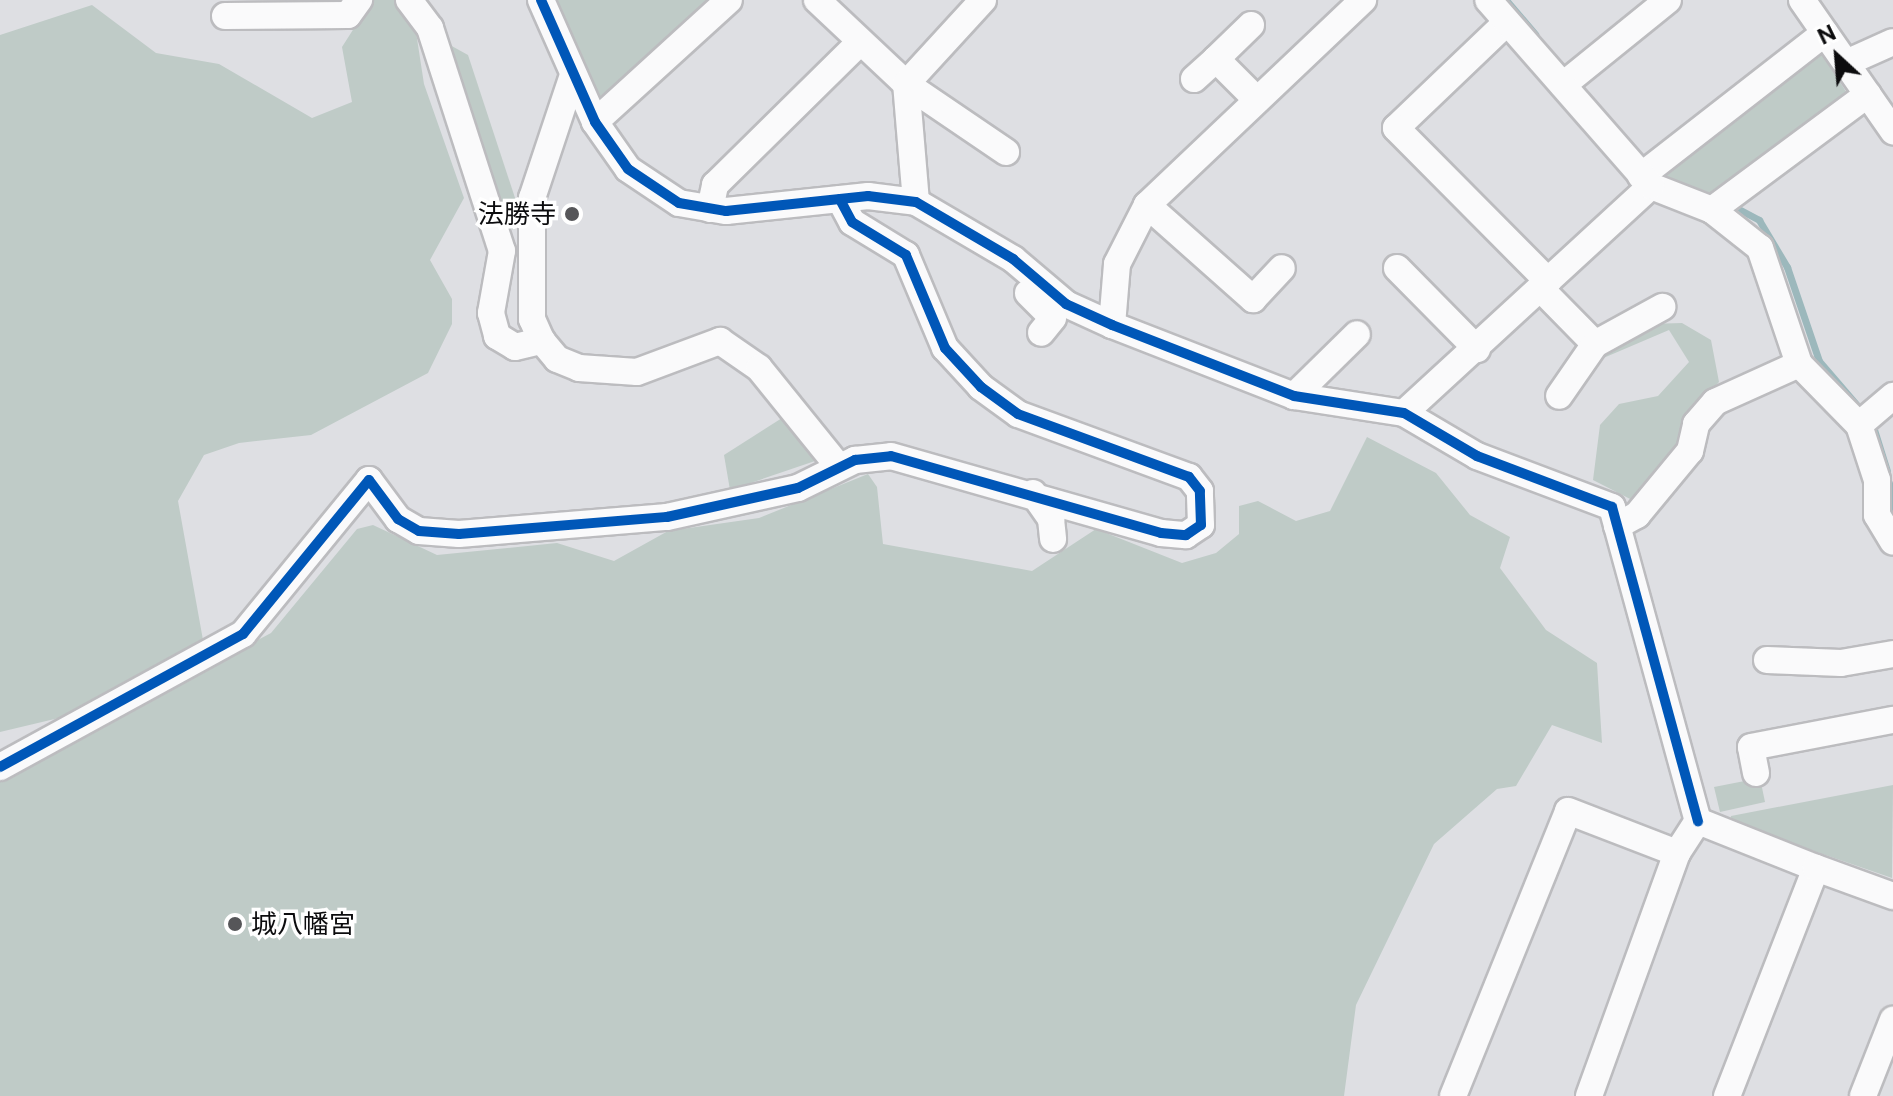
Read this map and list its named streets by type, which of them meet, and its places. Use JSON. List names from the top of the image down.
{
  "places": ["法勝寺", "城八幡宮"],
  "north": "top left"
}
